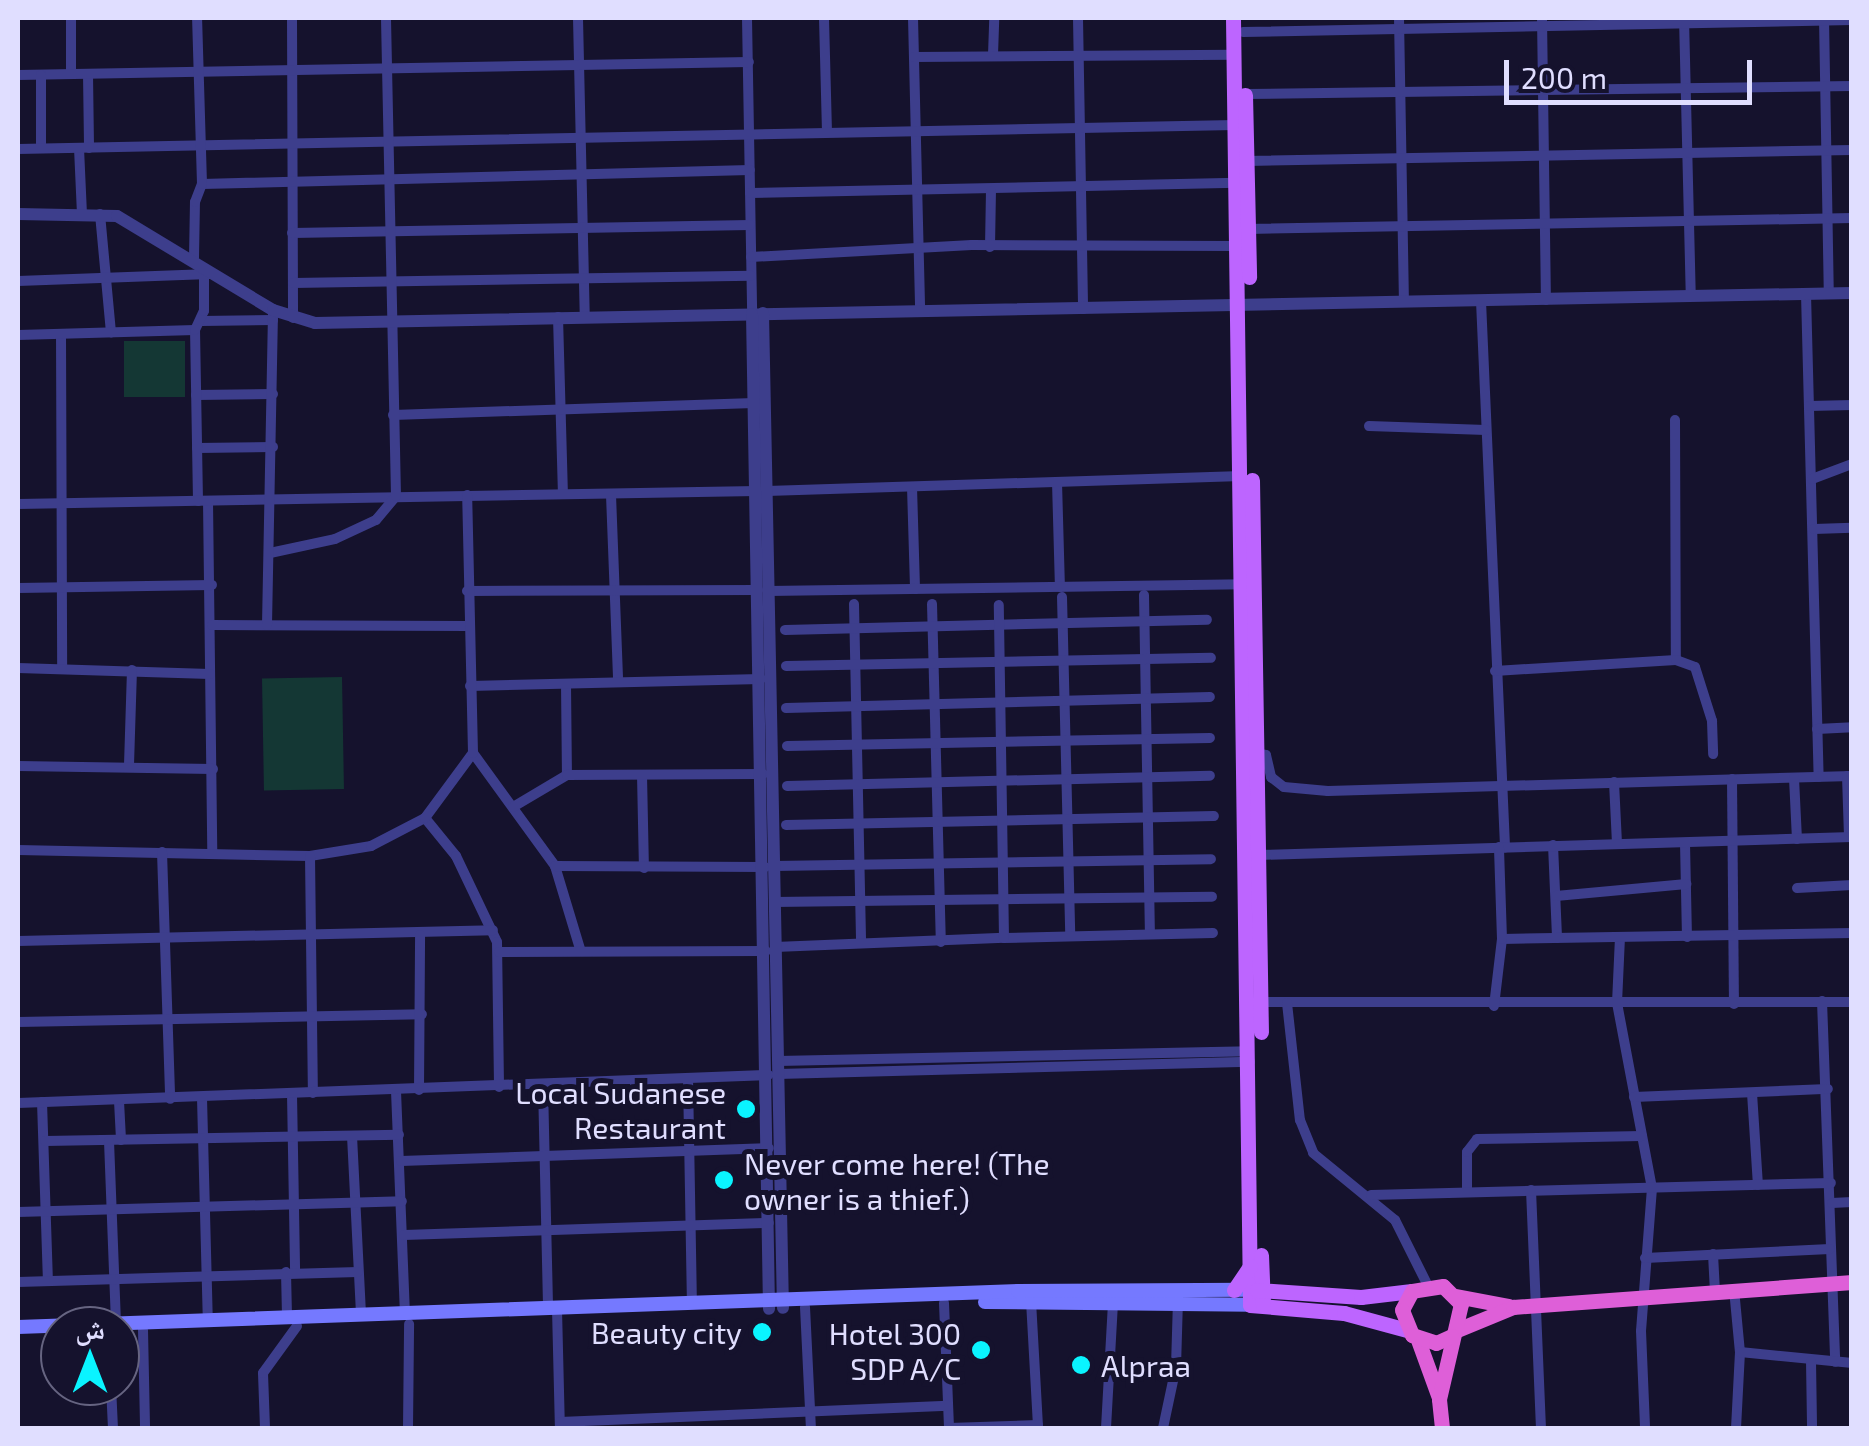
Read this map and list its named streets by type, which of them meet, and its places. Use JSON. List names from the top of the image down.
{
  "places": [
    "Local Sudanese Restaurant",
    "Never come here! (The owner is a thief.)",
    "Beauty city",
    "Hotel 300 SDP A/C",
    "Alpraa"
  ],
  "scale_bar": "200 m",
  "north": "top"
}
